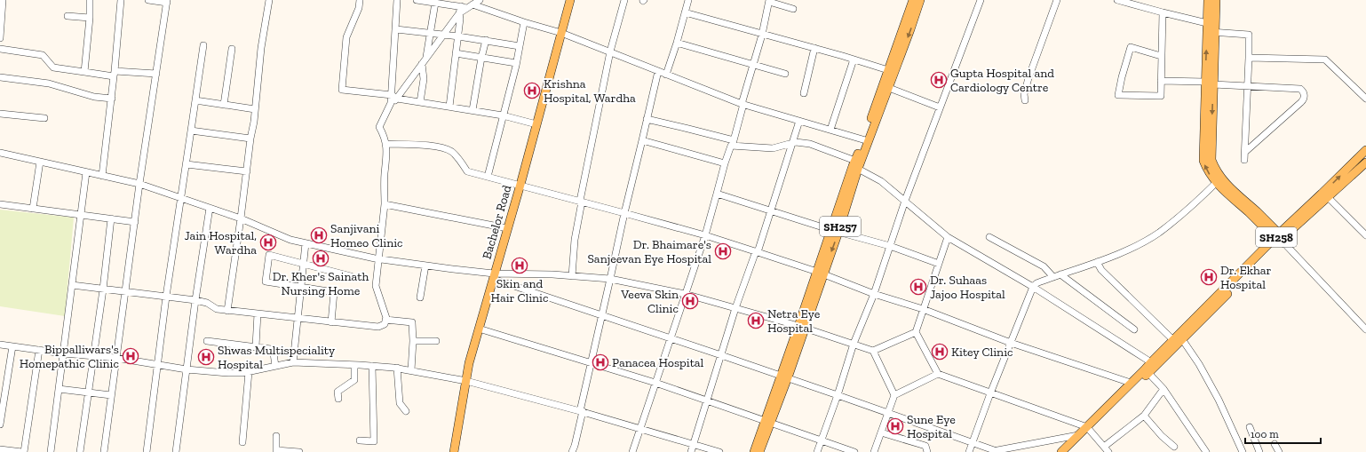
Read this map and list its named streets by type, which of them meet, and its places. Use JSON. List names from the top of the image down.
{
  "streets": {
    "main road": ["Bachelor Road", "SH257", "SH258"]
  },
  "places": {
    "hospital": [
      "Gupta Hospital and Cardiology Centre",
      "Krishna Hospital, Wardha",
      "Sanjivani Homeo Clinic",
      "Jain Hospital, Wardha",
      "Dr. Bhaimare's Sanjeevan Eye Hospital",
      "Dr. Kher's Sainath Nursing Home",
      "Skin and Hair Clinic",
      "Dr. Ekhar Hospital",
      "Dr. Suhaas Jajoo Hospital",
      "Veeva Skin Clinic",
      "Netra Eye Hospital",
      "Kitey Clinic",
      "Bippalliwars's Homepathic Clinic",
      "Shwas Multispeciality Hospital",
      "Panacea Hospital",
      "Sune Eye Hospital"
    ]
  },
  "scale_bar": "100 m"
}
